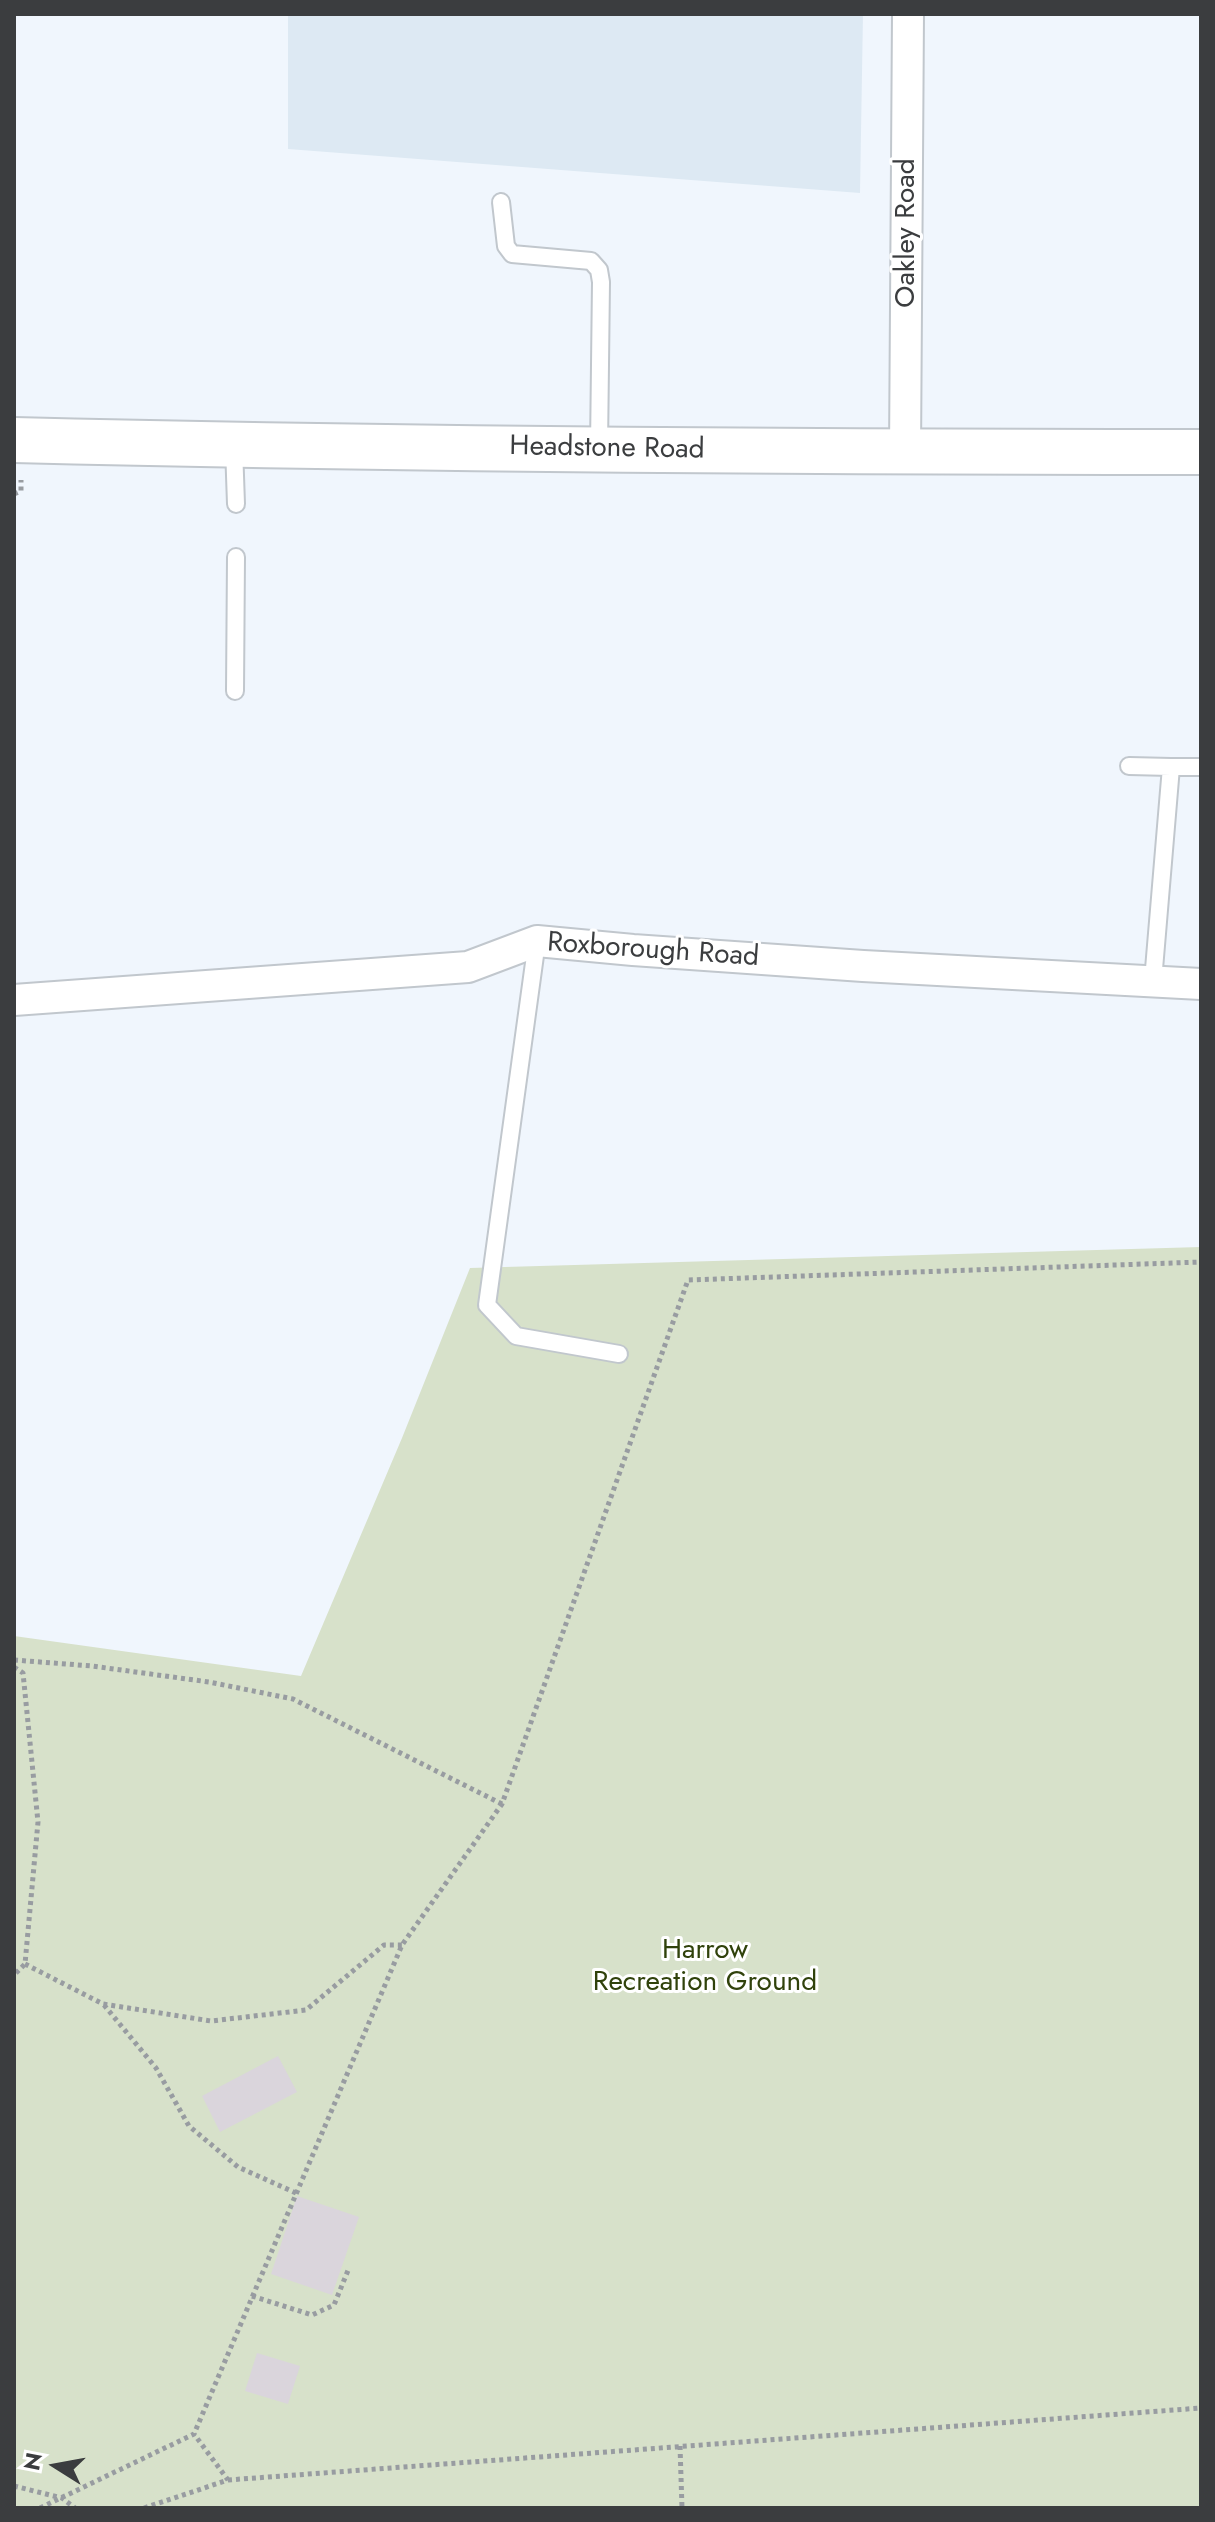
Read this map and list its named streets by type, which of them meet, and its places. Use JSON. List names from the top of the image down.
{
  "streets": {
    "street": ["Oakley Road", "Headstone Road", "Roxborough Road"]
  },
  "crossings": [
    ["Oakley Road", "Headstone Road"]
  ],
  "parks": ["Harrow Recreation Ground"],
  "north": "left"
}
